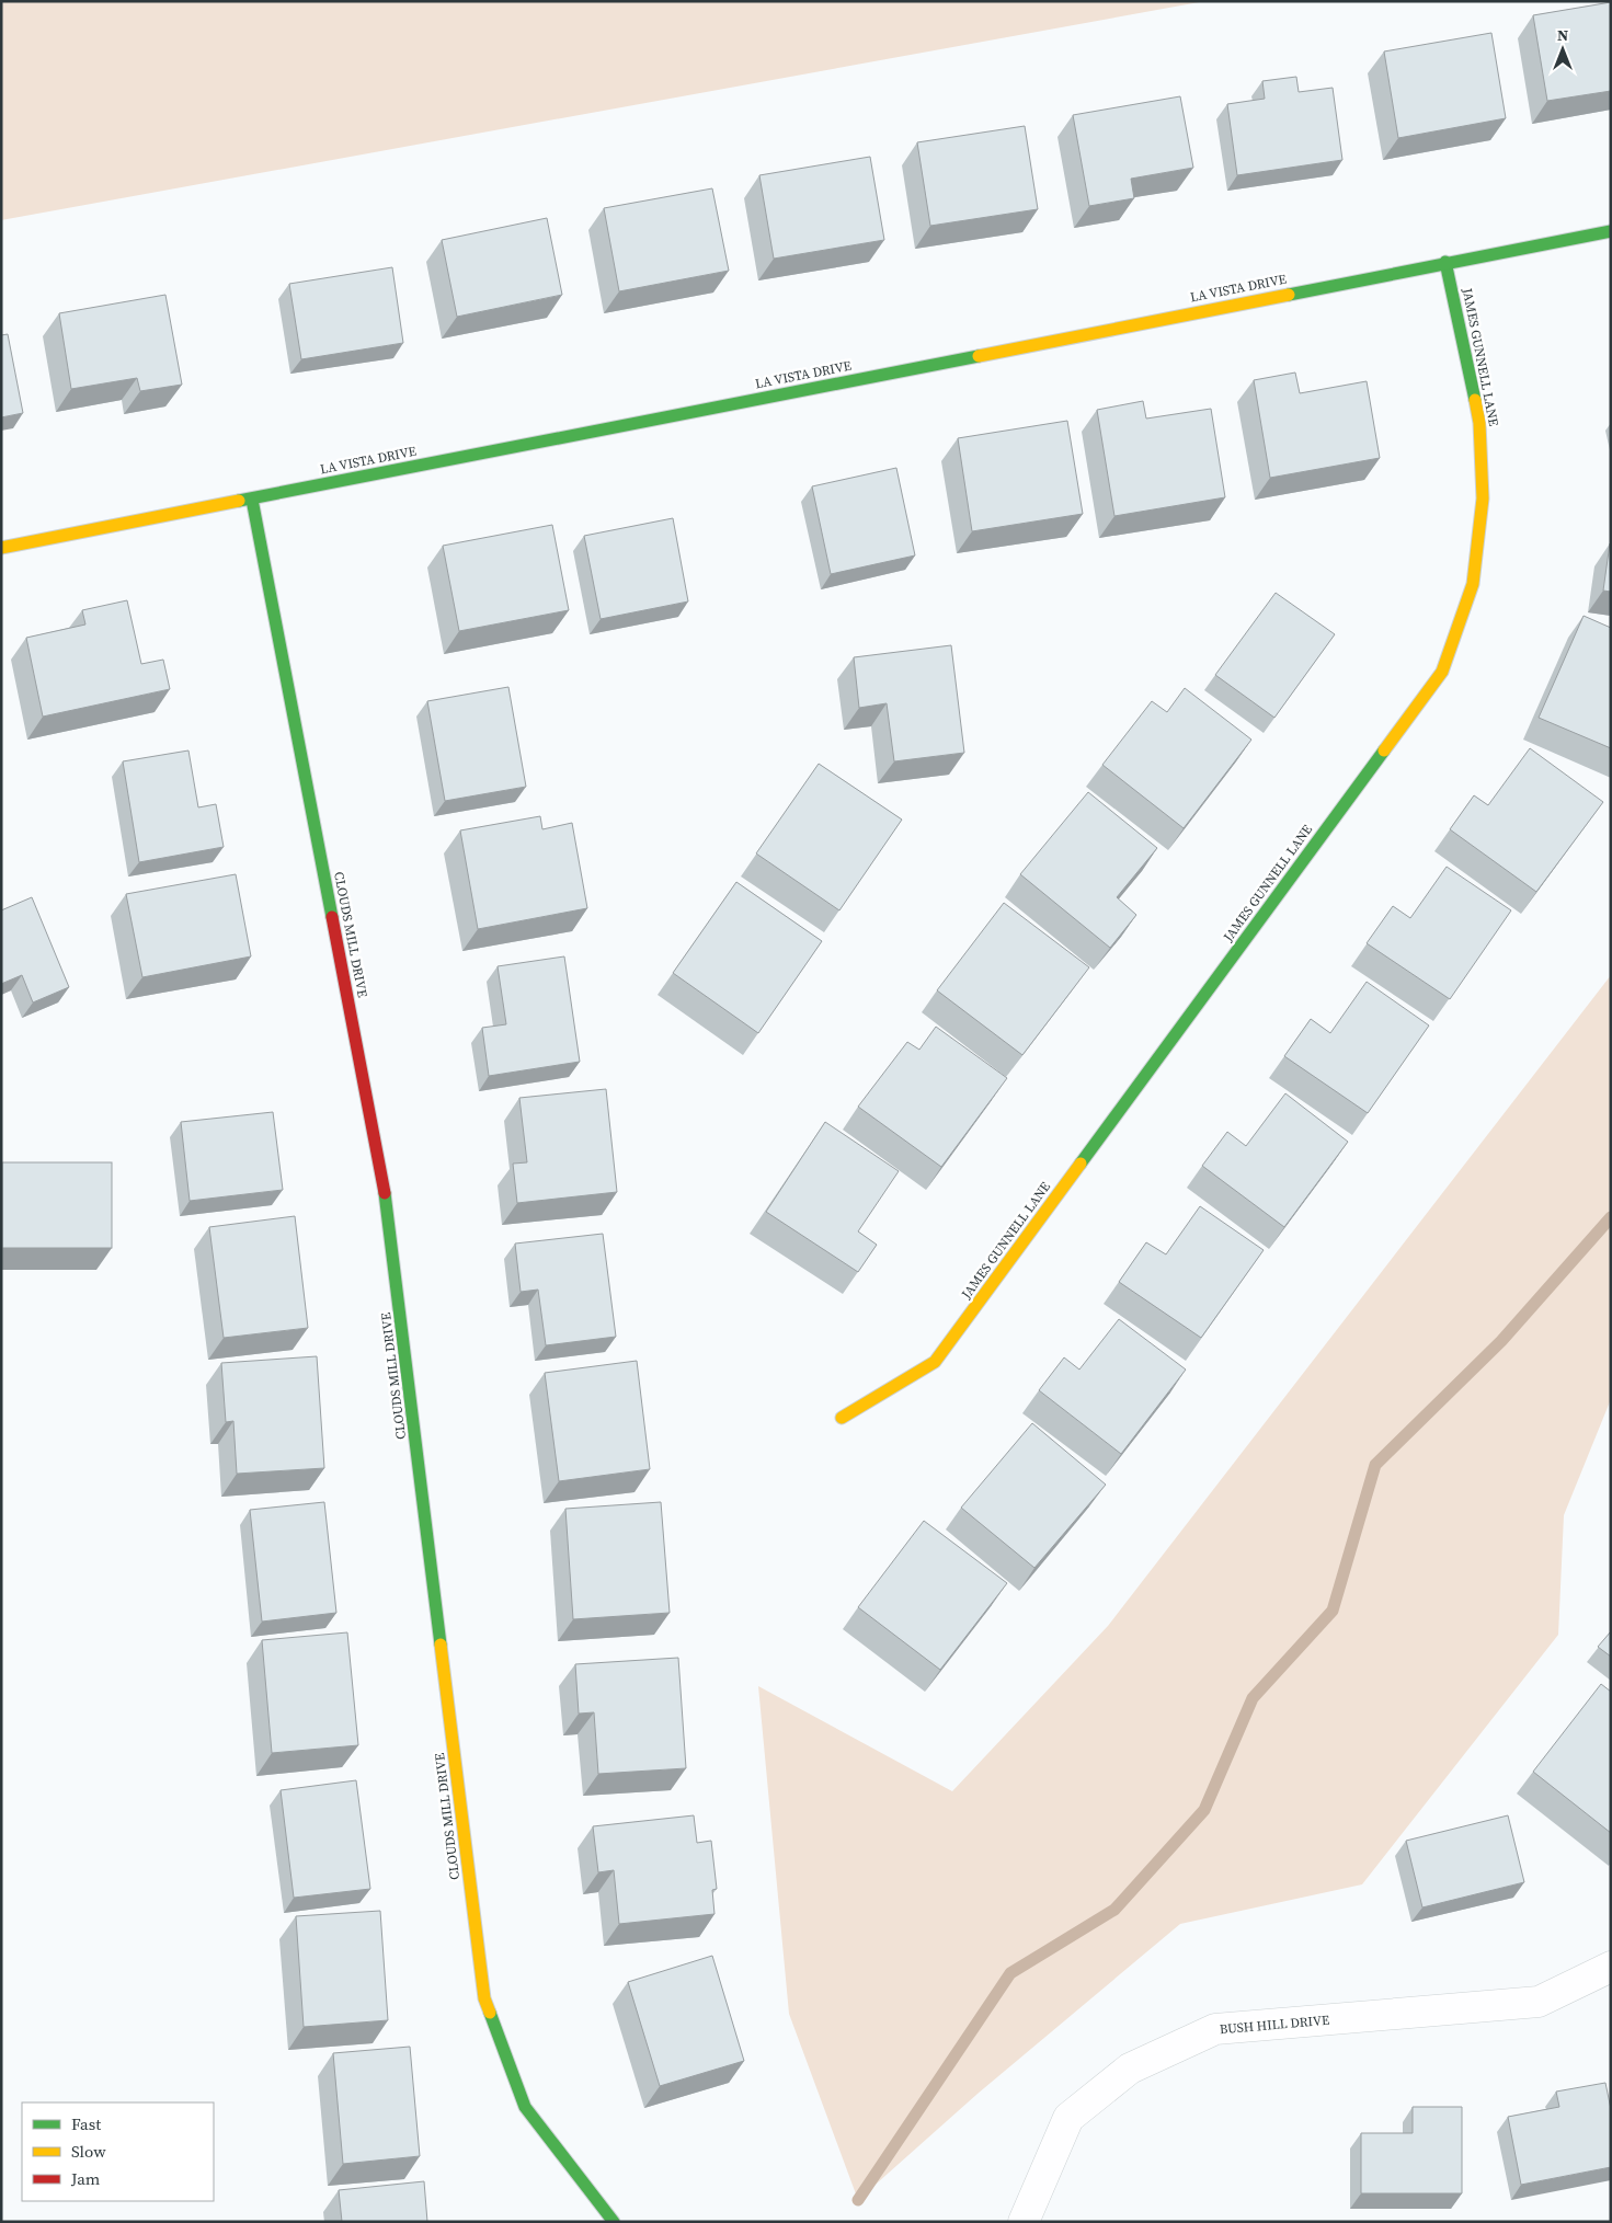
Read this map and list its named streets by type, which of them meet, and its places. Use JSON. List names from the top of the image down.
{
  "streets": {
    "street": [
      "LA VISTA DRIVE",
      "JAMES GUNNELL LANE",
      "CLOUDS MILL DRIVE",
      "BUSH HILL DRIVE"
    ]
  },
  "crossings": [
    ["LA VISTA DRIVE", "JAMES GUNNELL LANE"],
    ["LA VISTA DRIVE", "CLOUDS MILL DRIVE"]
  ],
  "legend": ["Fast", "Slow", "Jam"],
  "north": "top"
}
